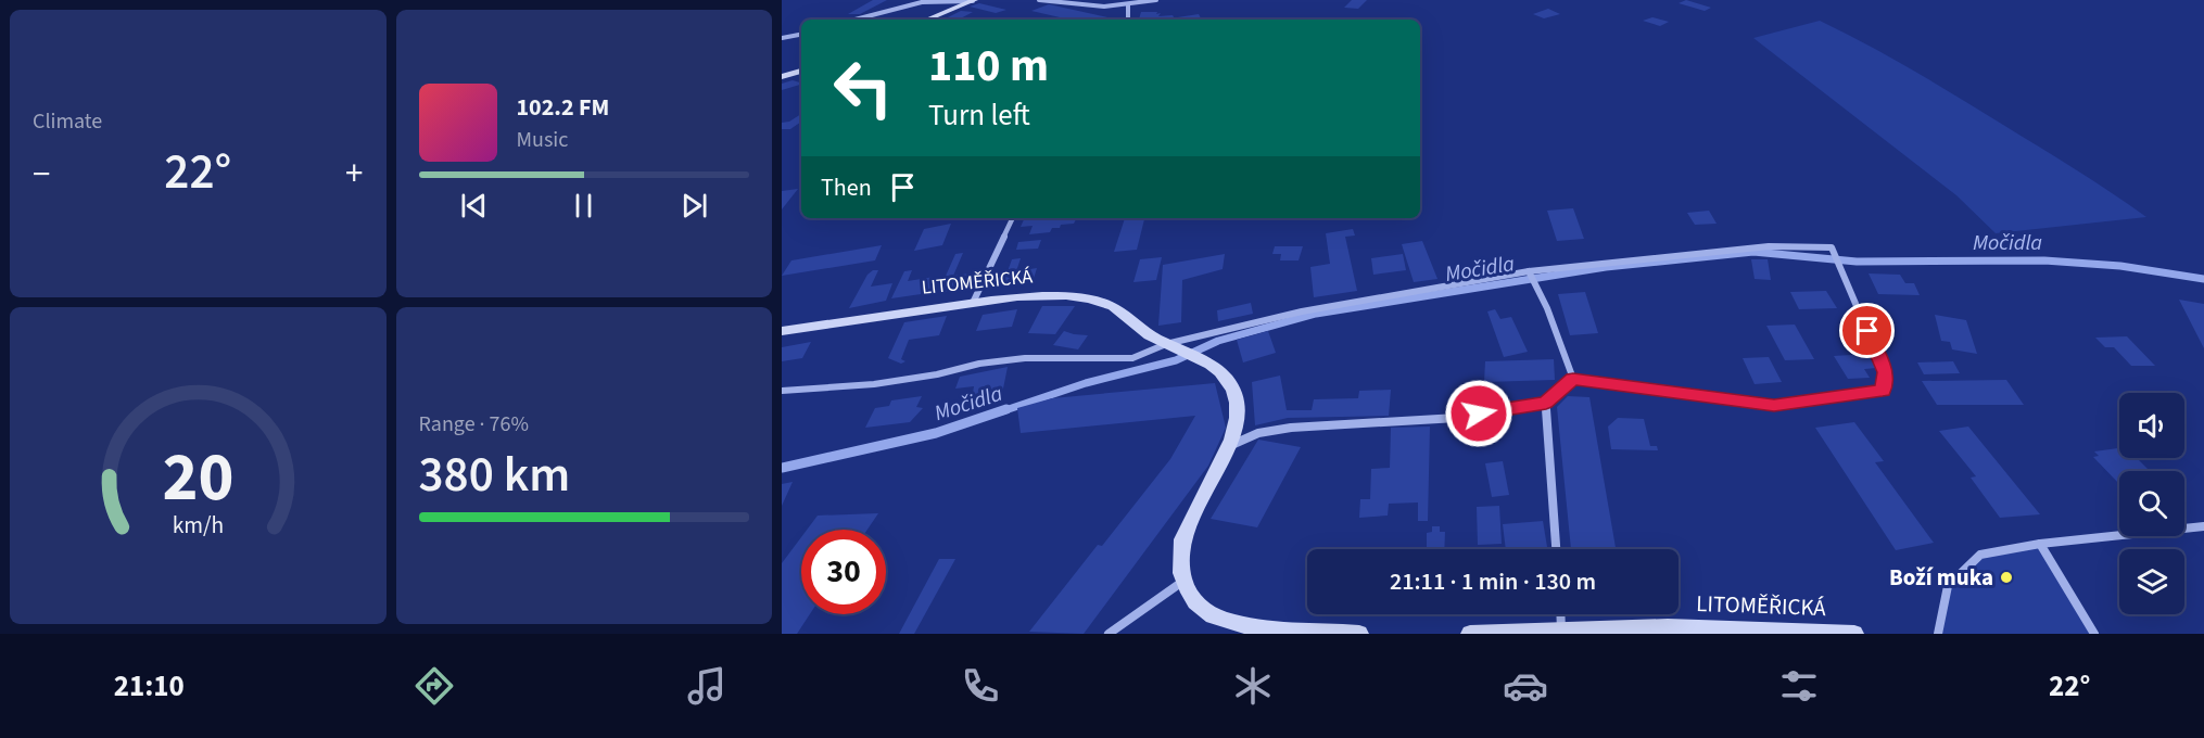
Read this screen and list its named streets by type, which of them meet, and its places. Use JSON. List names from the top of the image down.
{
  "streets": {
    "street": ["LITOMĚŘICKÁ"]
  },
  "water": ["Močidla"],
  "places": ["Boží muka"],
  "page": {
    "tile": [
      "Climate",
      ["Range · 76%", "380 km"]
    ],
    "turn": ["110 m", "Turn left"],
    "song": ["102.2 FM", "Music"],
    "heat": ["−", "22°", "+"],
    "then": "Then",
    "limit": "30",
    "trip": "21:11 · 1 min · 130 m",
    "tabs": ["21:10", "22°"],
    "gauge": ["20", "km/h"]
  }
}
